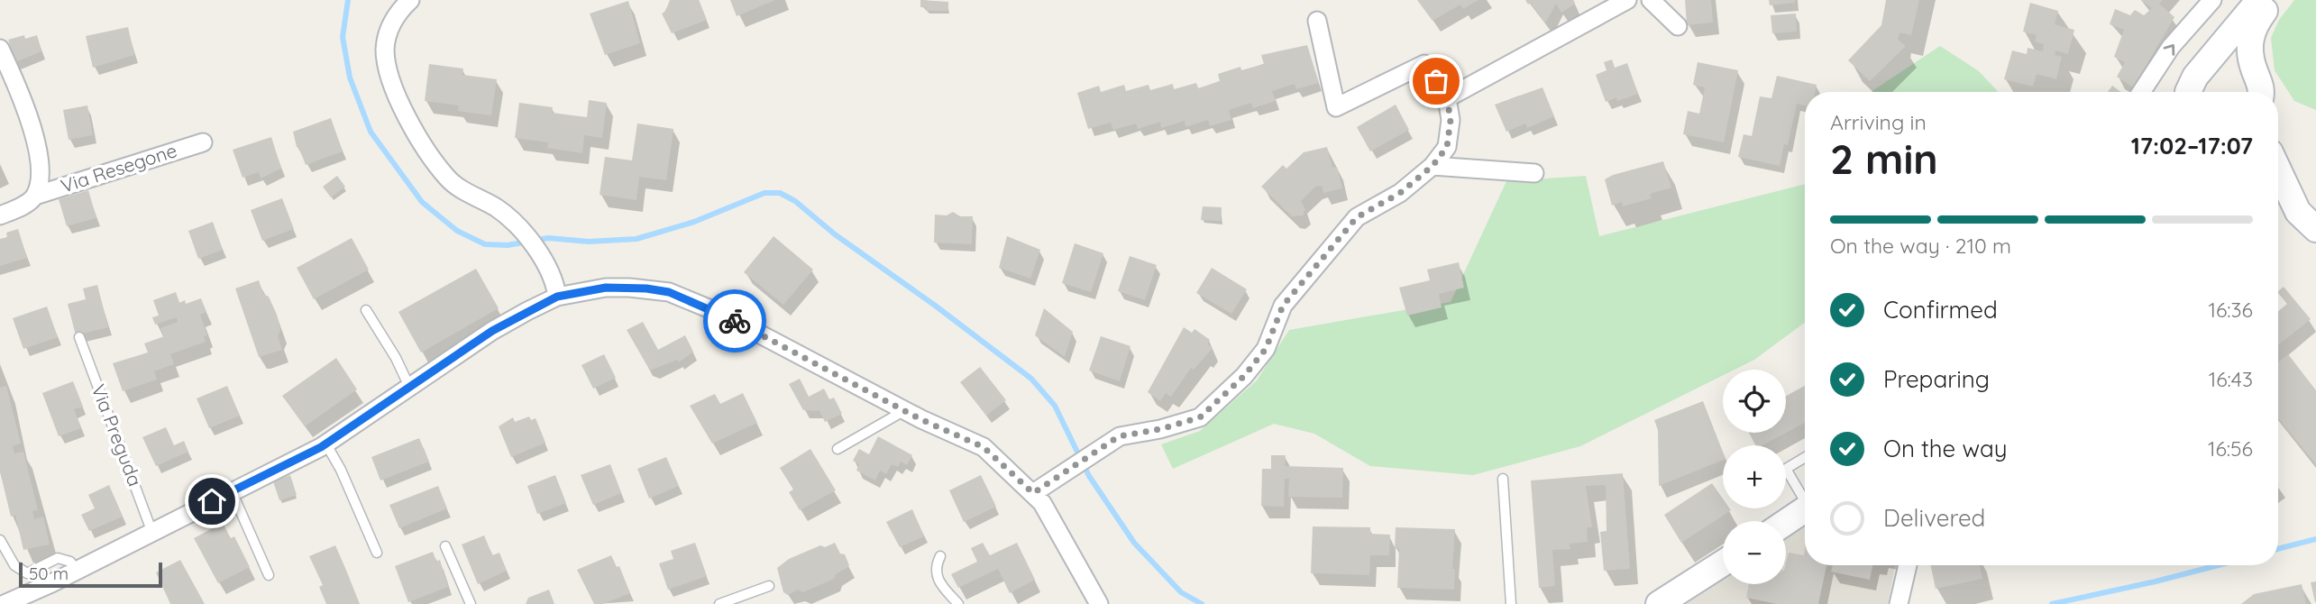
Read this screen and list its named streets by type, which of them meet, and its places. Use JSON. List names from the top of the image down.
{
  "streets": {
    "street": ["Via Resegone"],
    "lane": ["Via Preguda"]
  },
  "scale_bar": "50 m",
  "page": {
    "heading": ["2 min", "Arriving in", "17:02–17:07"],
    "bar": "On the way · 210 m",
    "list": [
      ["Confirmed", "16:36"],
      ["Preparing", "16:43"],
      ["On the way", "16:56"],
      "Delivered"
    ],
    "map_buttons": ["+", "−"],
    "scale": "50 m"
  }
}
